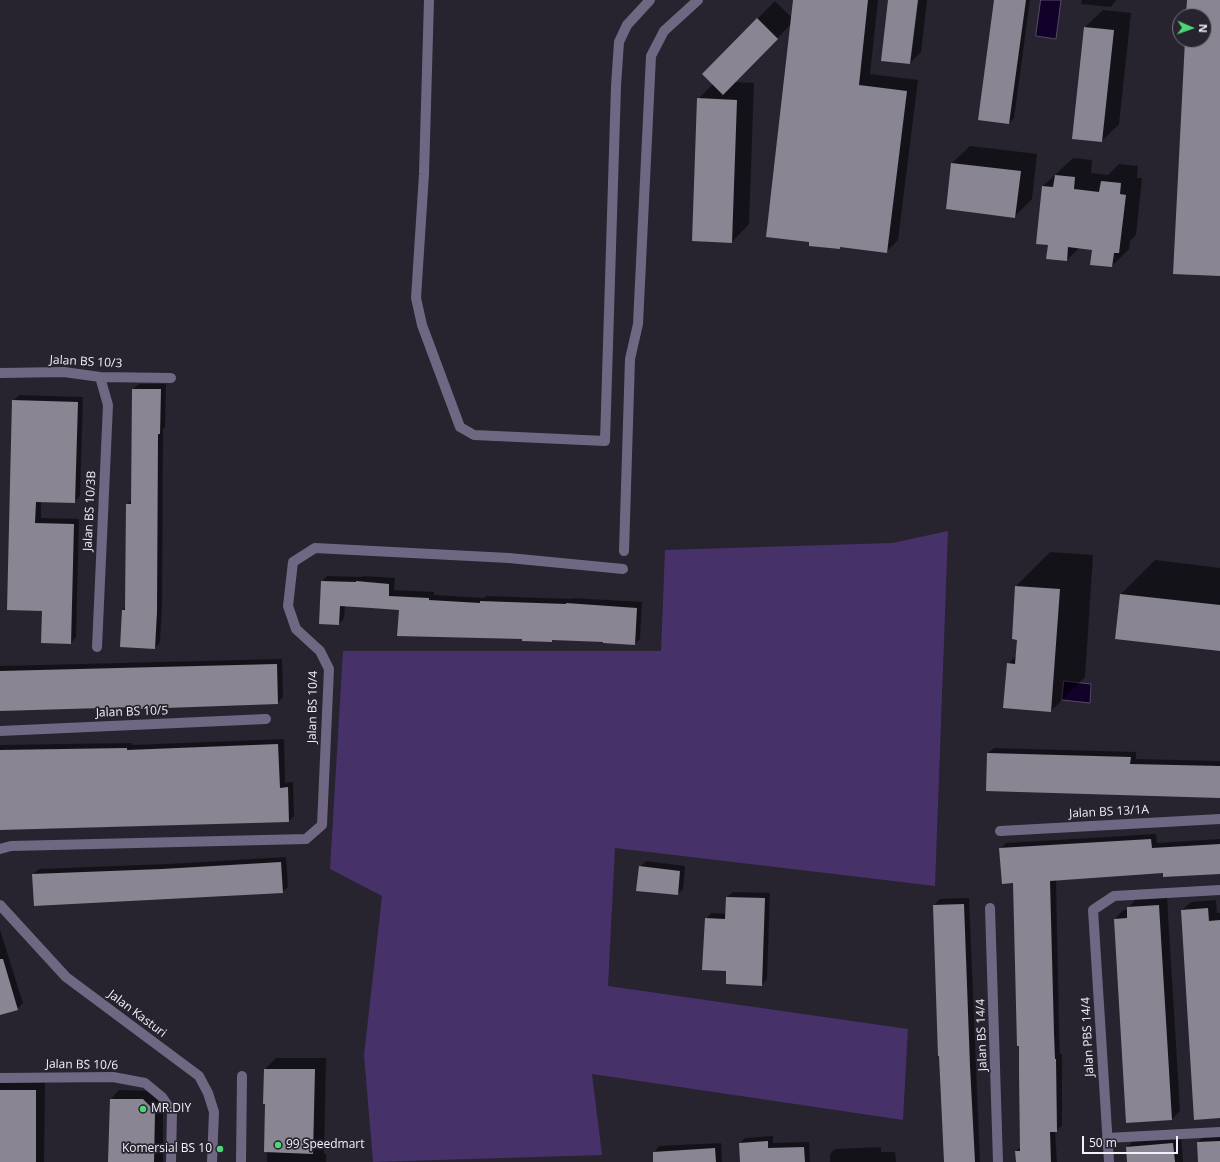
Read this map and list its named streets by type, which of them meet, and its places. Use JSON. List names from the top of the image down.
{
  "streets": {
    "street": [
      "Jalan BS 10/3",
      "Jalan BS 10/3B",
      "Jalan BS 10/4",
      "Jalan BS 10/5",
      "Jalan BS 13/1A",
      "Jalan Kasturi",
      "Jalan BS 14/4",
      "Jalan PBS 14/4",
      "Jalan BS 10/6"
    ]
  },
  "crossings": [
    ["Jalan BS 10/3", "Jalan BS 10/3B"]
  ],
  "places": ["MR.DIY", "99 Speedmart", "Komersial BS 10"],
  "scale_bar": "50 m",
  "north": "right"
}
